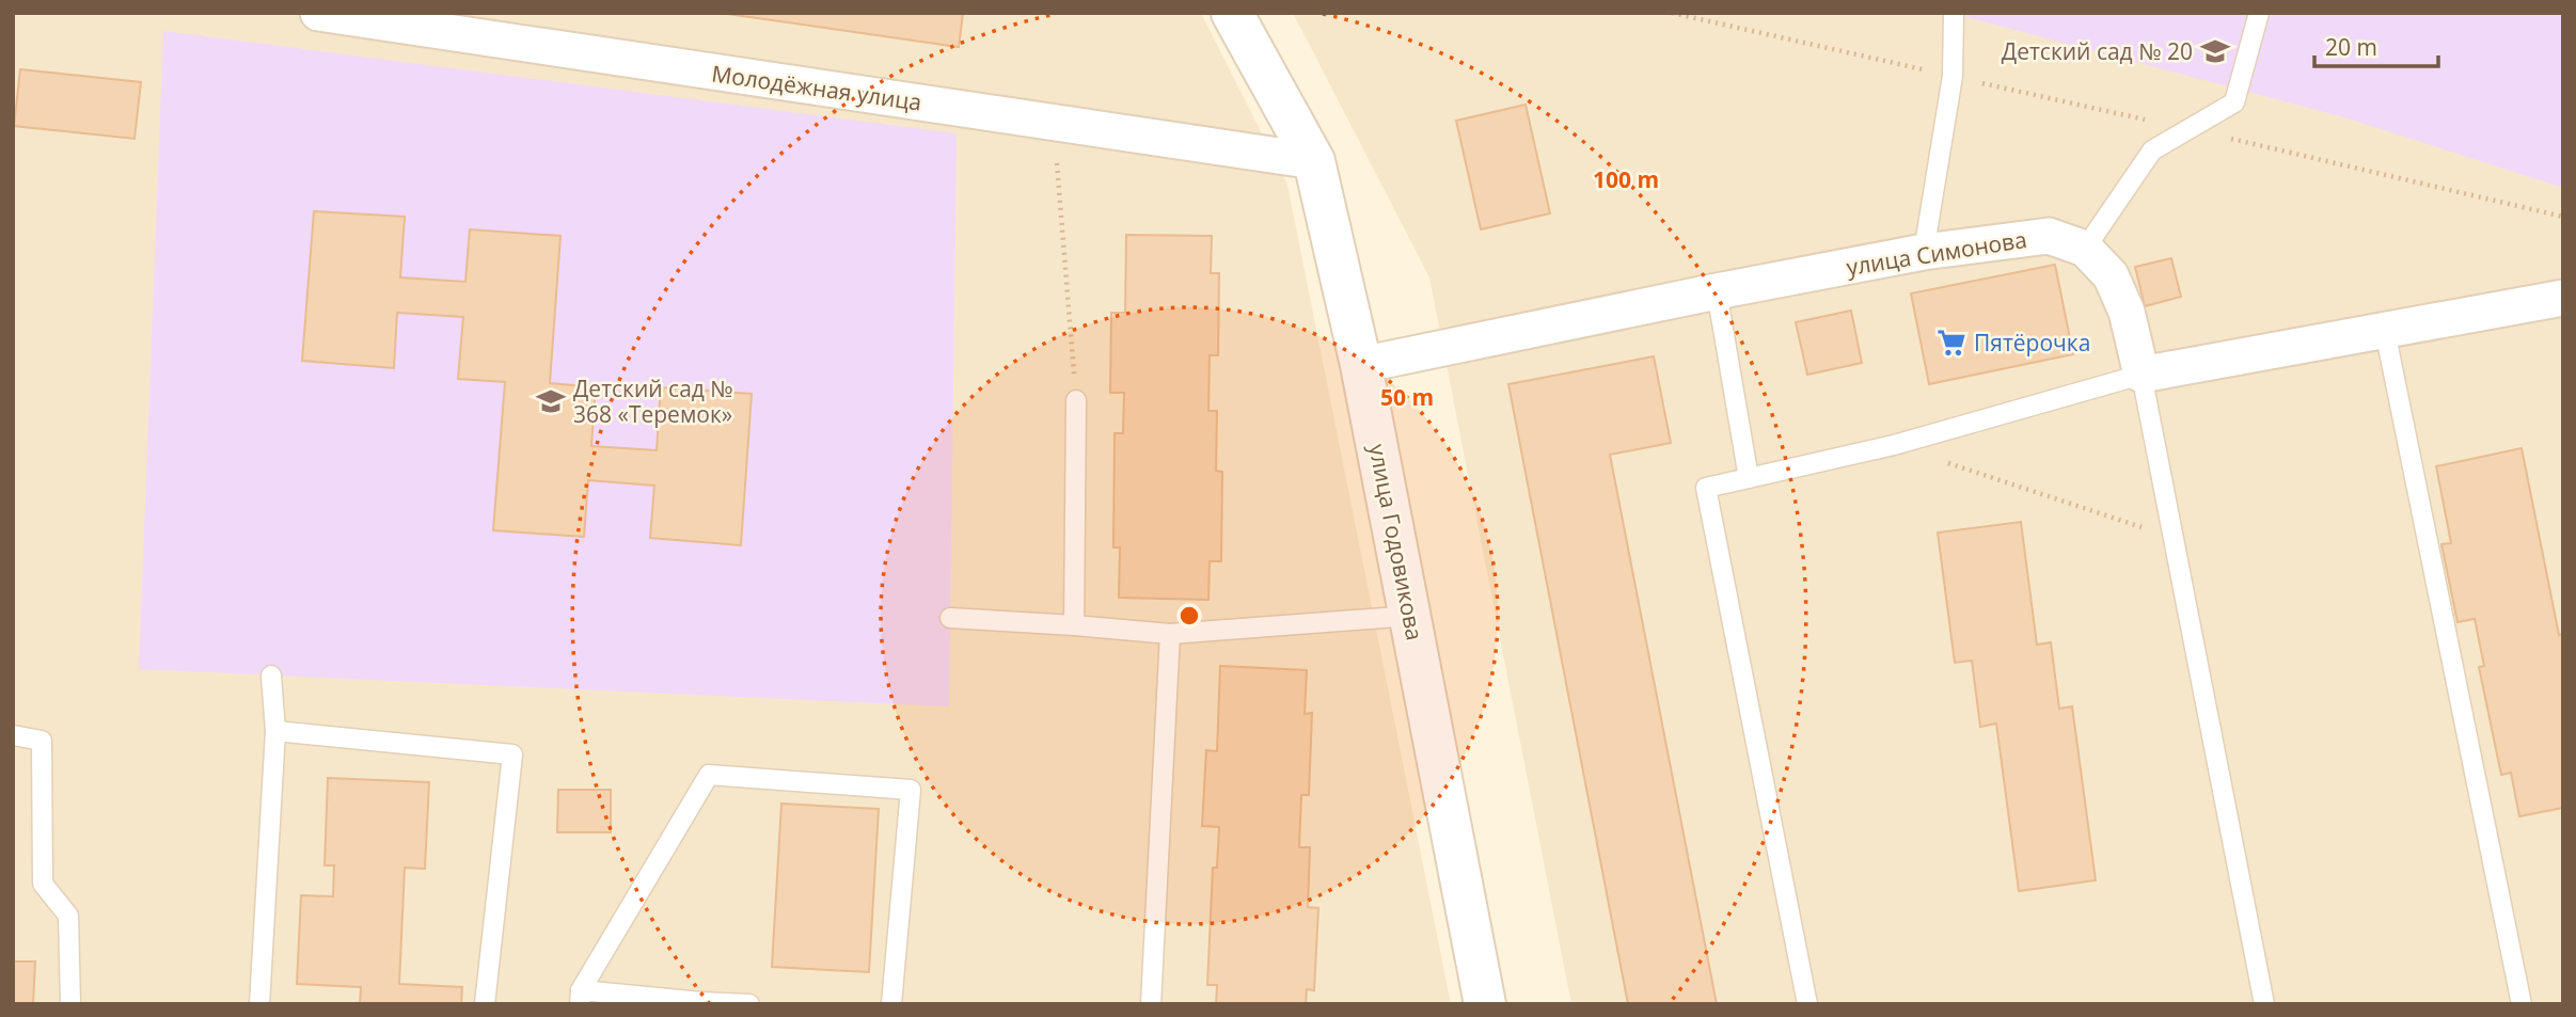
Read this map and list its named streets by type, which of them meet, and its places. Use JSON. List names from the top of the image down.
{
  "streets": {
    "street": ["Молодёжная улица", "улица Симонова", "улица Годовикова"]
  },
  "crossings": [
    ["Молодёжная улица", "улица Годовикова"],
    ["улица Симонова", "улица Годовикова"]
  ],
  "places": {
    "school or university": ["Детский сад № 20", "Детский сад № 368 «Теремок»"],
    "supermarket": ["Пятёрочка"]
  },
  "scale_bar": "20 m",
  "rings": ["100 m", "50 m"]
}
